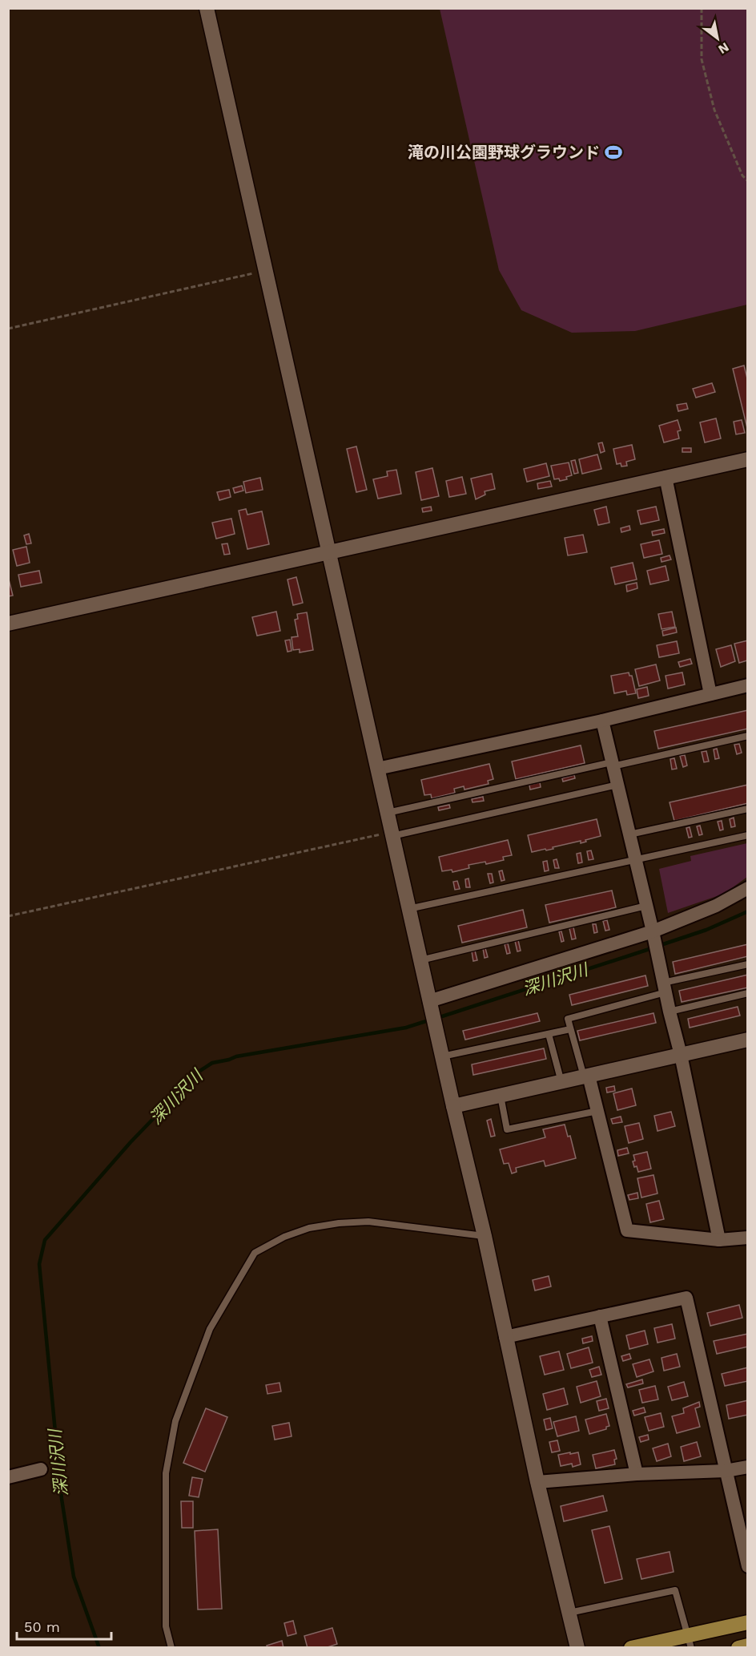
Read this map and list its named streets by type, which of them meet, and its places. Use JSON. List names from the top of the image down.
{
  "water": ["深川沢川"],
  "places": {
    "sports": ["滝の川公園野球グラウンド"]
  },
  "scale_bar": "50 m",
  "north": "bottom right"
}
